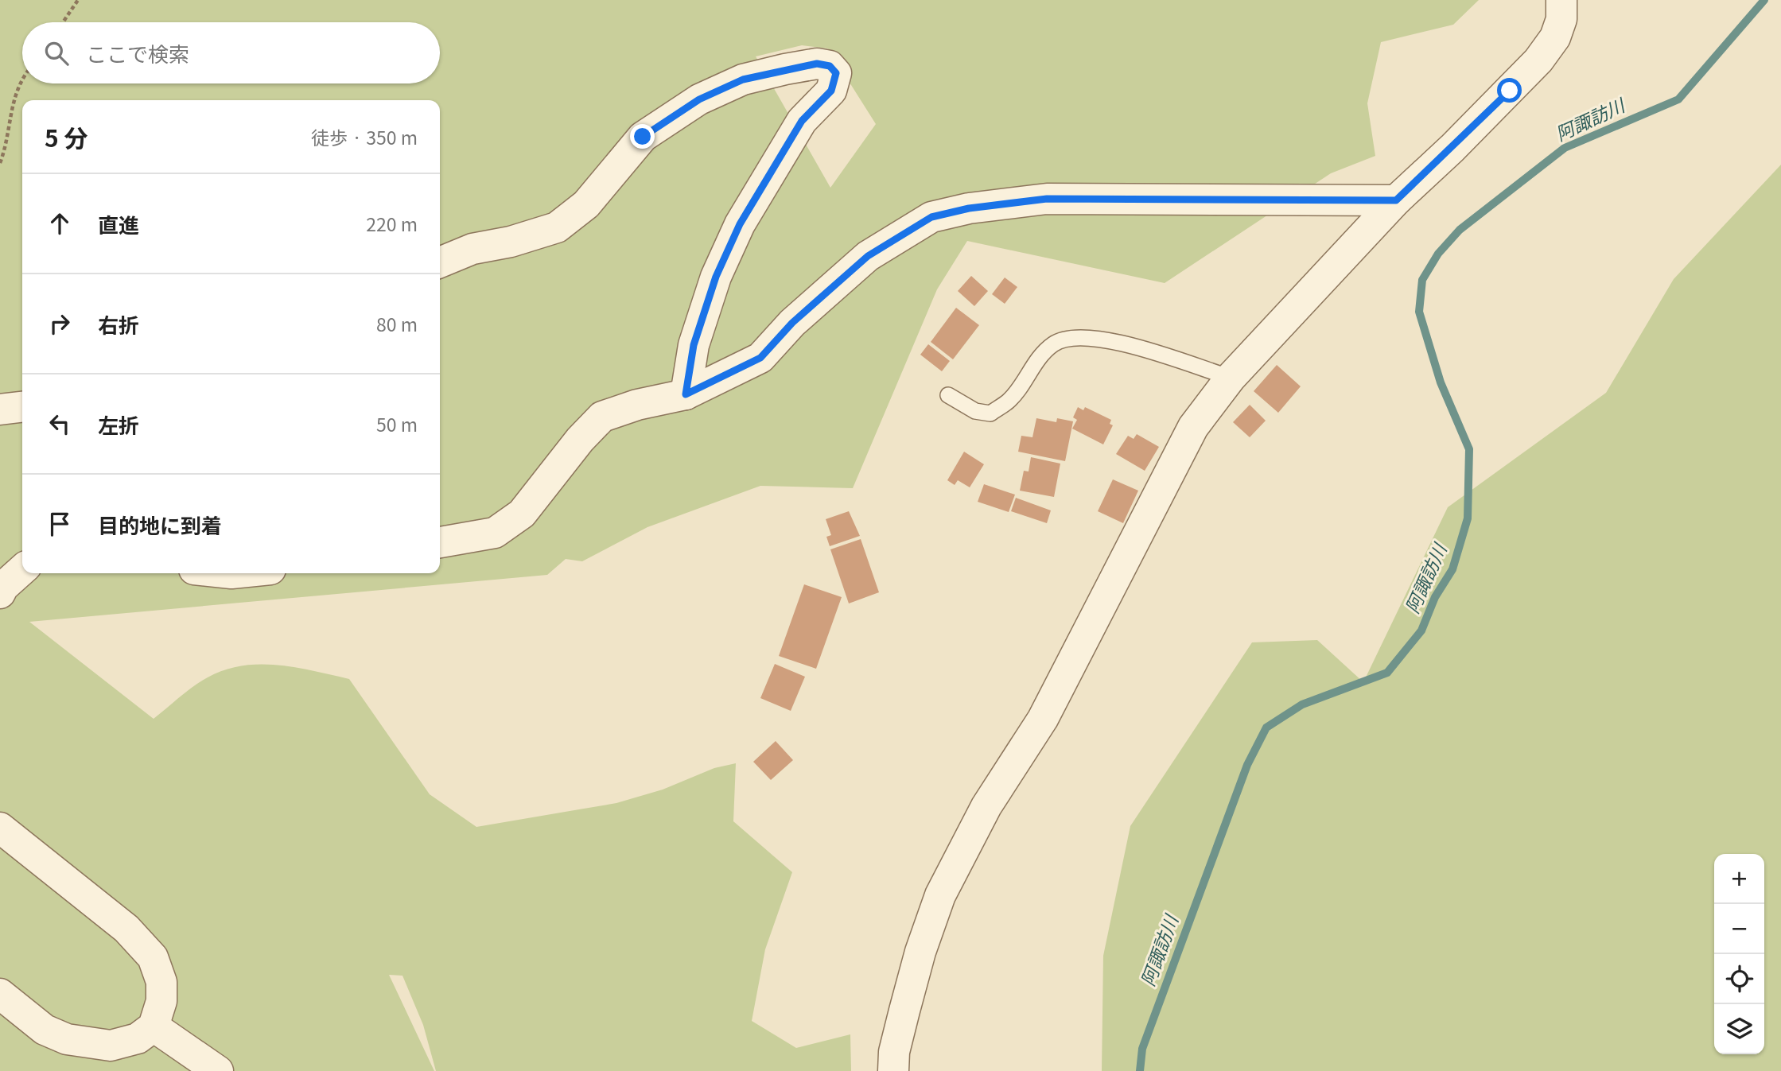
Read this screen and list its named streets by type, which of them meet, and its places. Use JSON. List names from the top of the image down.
{
  "water": ["阿諏訪川"],
  "page": {
    "search": "ここで検索",
    "heading": ["5 分", "徒歩 · 350 m"],
    "list": [
      ["直進", "220 m"],
      ["右折", "80 m"],
      ["左折", "50 m"],
      "目的地に到着"
    ],
    "map_buttons": ["+", "−"]
  }
}
